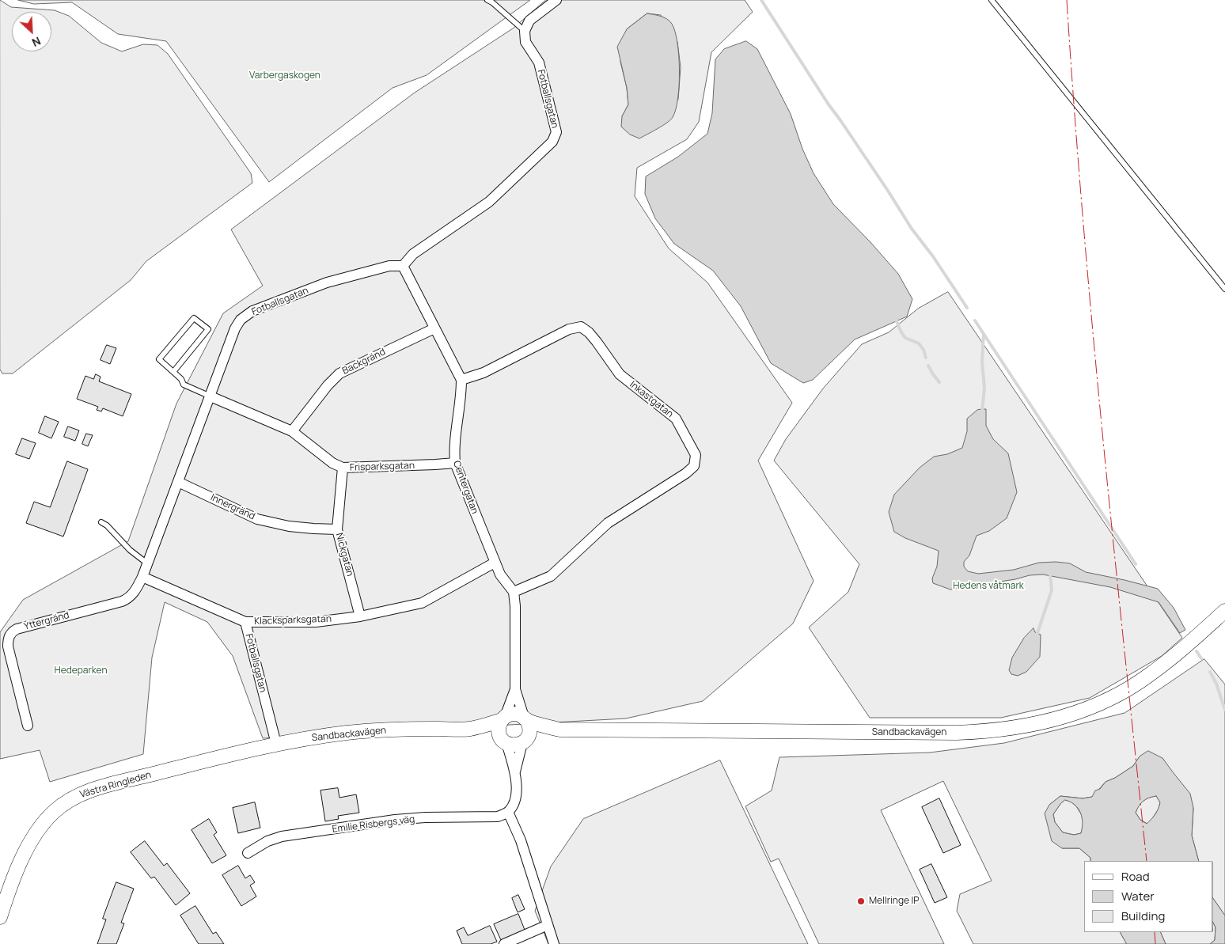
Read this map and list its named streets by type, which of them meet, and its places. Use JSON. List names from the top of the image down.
{
  "streets": {
    "street": [
      "Fotballsgatan",
      "Backgränd",
      "Inkastgatan",
      "Frisparksgatan",
      "Centergatan",
      "Innergränd",
      "Nickgatan",
      "Klacksparksgatan",
      "Yttergränd",
      "Sandbackavägen",
      "Västra Ringleden",
      "Emilie Risbergs väg"
    ]
  },
  "crossings": [
    ["Fotballsgatan", "Frisparksgatan"],
    ["Fotballsgatan", "Centergatan"],
    ["Fotballsgatan", "Innergränd"],
    ["Fotballsgatan", "Klacksparksgatan"],
    ["Fotballsgatan", "Yttergränd"],
    ["Fotballsgatan", "Sandbackavägen"],
    ["Backgränd", "Frisparksgatan"],
    ["Backgränd", "Centergatan"],
    ["Inkastgatan", "Centergatan"],
    ["Frisparksgatan", "Centergatan"],
    ["Frisparksgatan", "Nickgatan"],
    ["Centergatan", "Klacksparksgatan"],
    ["Innergränd", "Nickgatan"],
    ["Nickgatan", "Klacksparksgatan"],
    ["Sandbackavägen", "Västra Ringleden"]
  ],
  "parks": ["Varbergaskogen", "Hedens våtmark", "Hedeparken"],
  "places": ["Mellringe IP"],
  "legend": ["Road", "Water", "Building"],
  "north": "bottom right"
}
